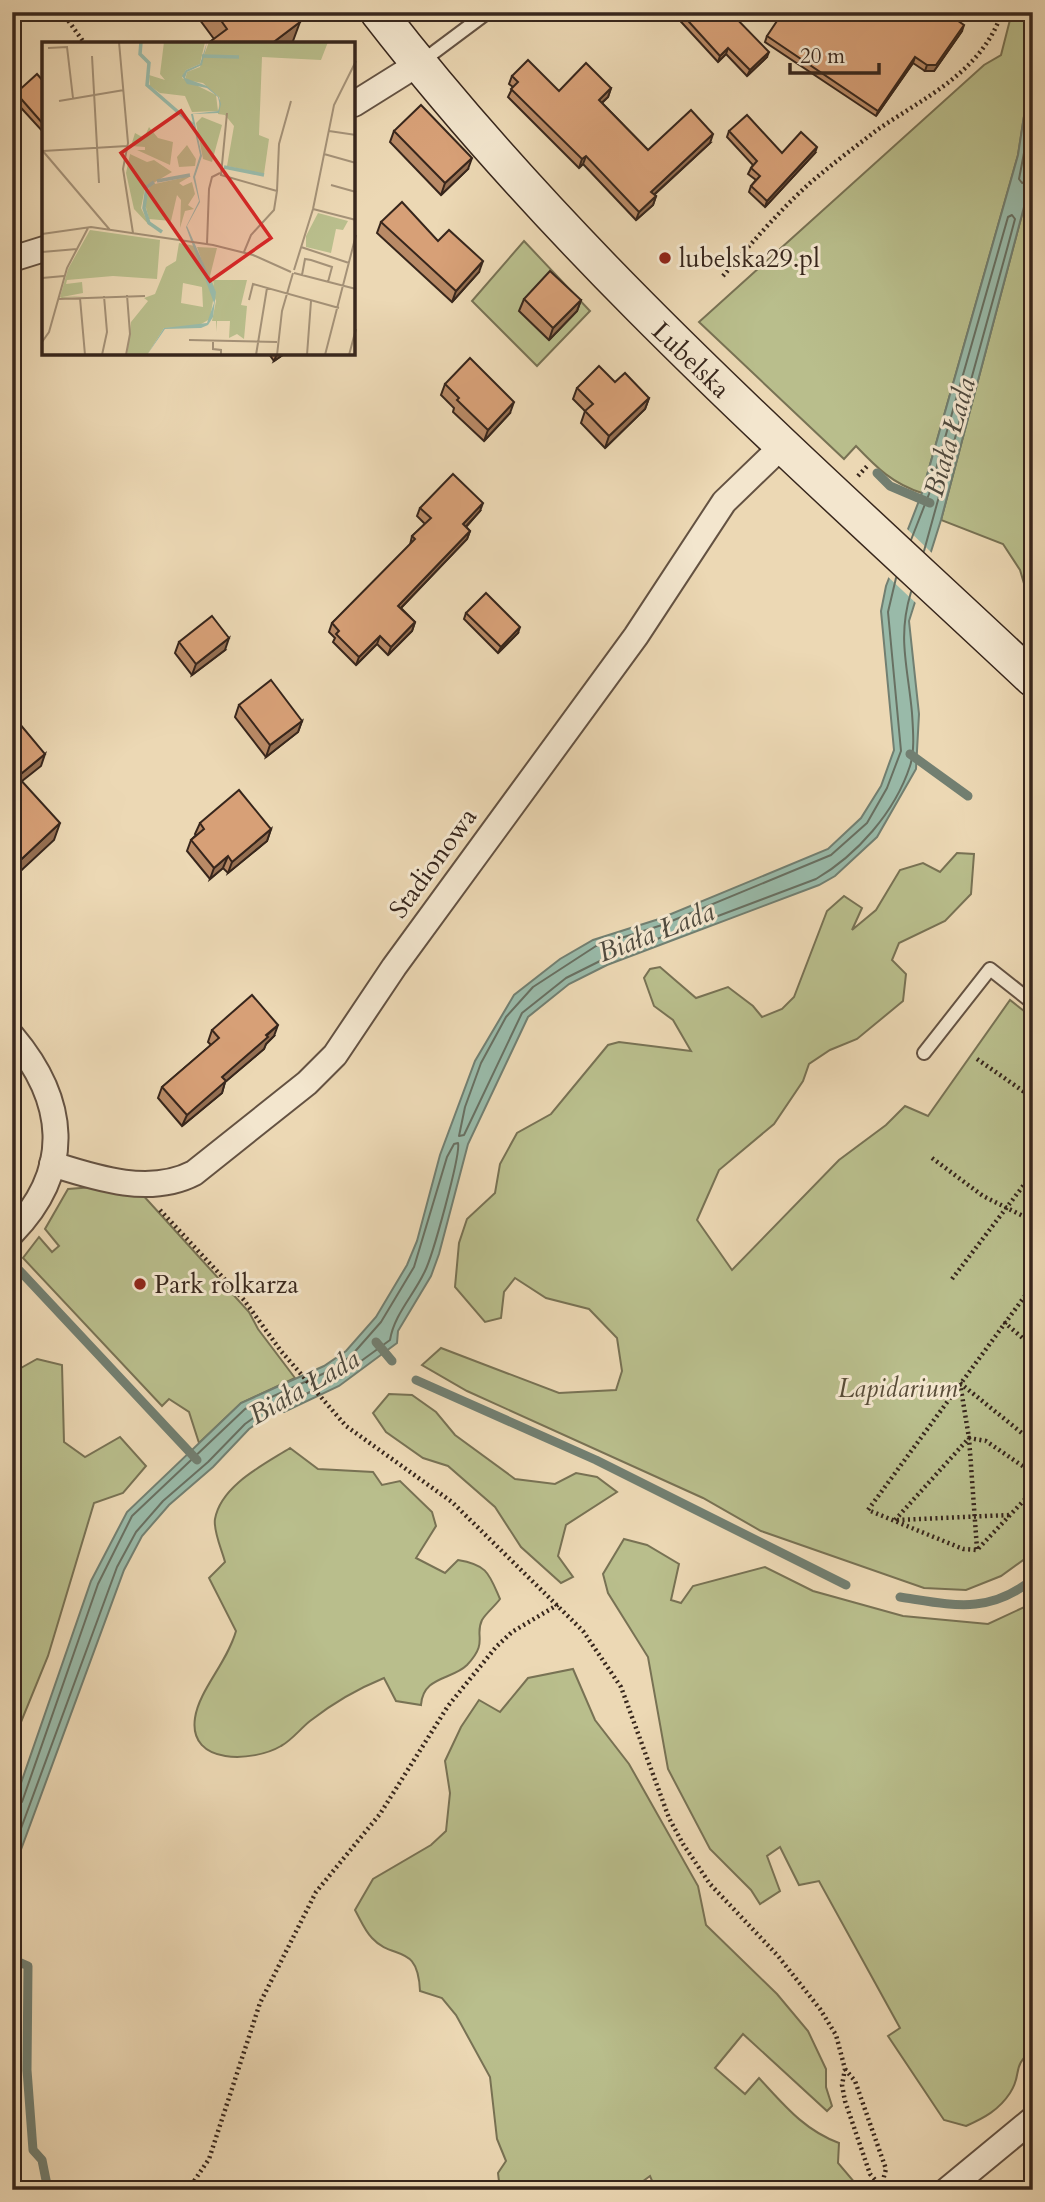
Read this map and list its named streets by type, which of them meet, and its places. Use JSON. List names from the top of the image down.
{
  "streets": {
    "street": ["Lubelska", "Stadionowa"]
  },
  "crossings": [
    ["Lubelska", "Stadionowa"]
  ],
  "water": ["Biała Łada"],
  "parks": ["Lapidarium"],
  "places": ["lubelska29.pl", "Park rolkarza"],
  "scale_bar": "20 m"
}
